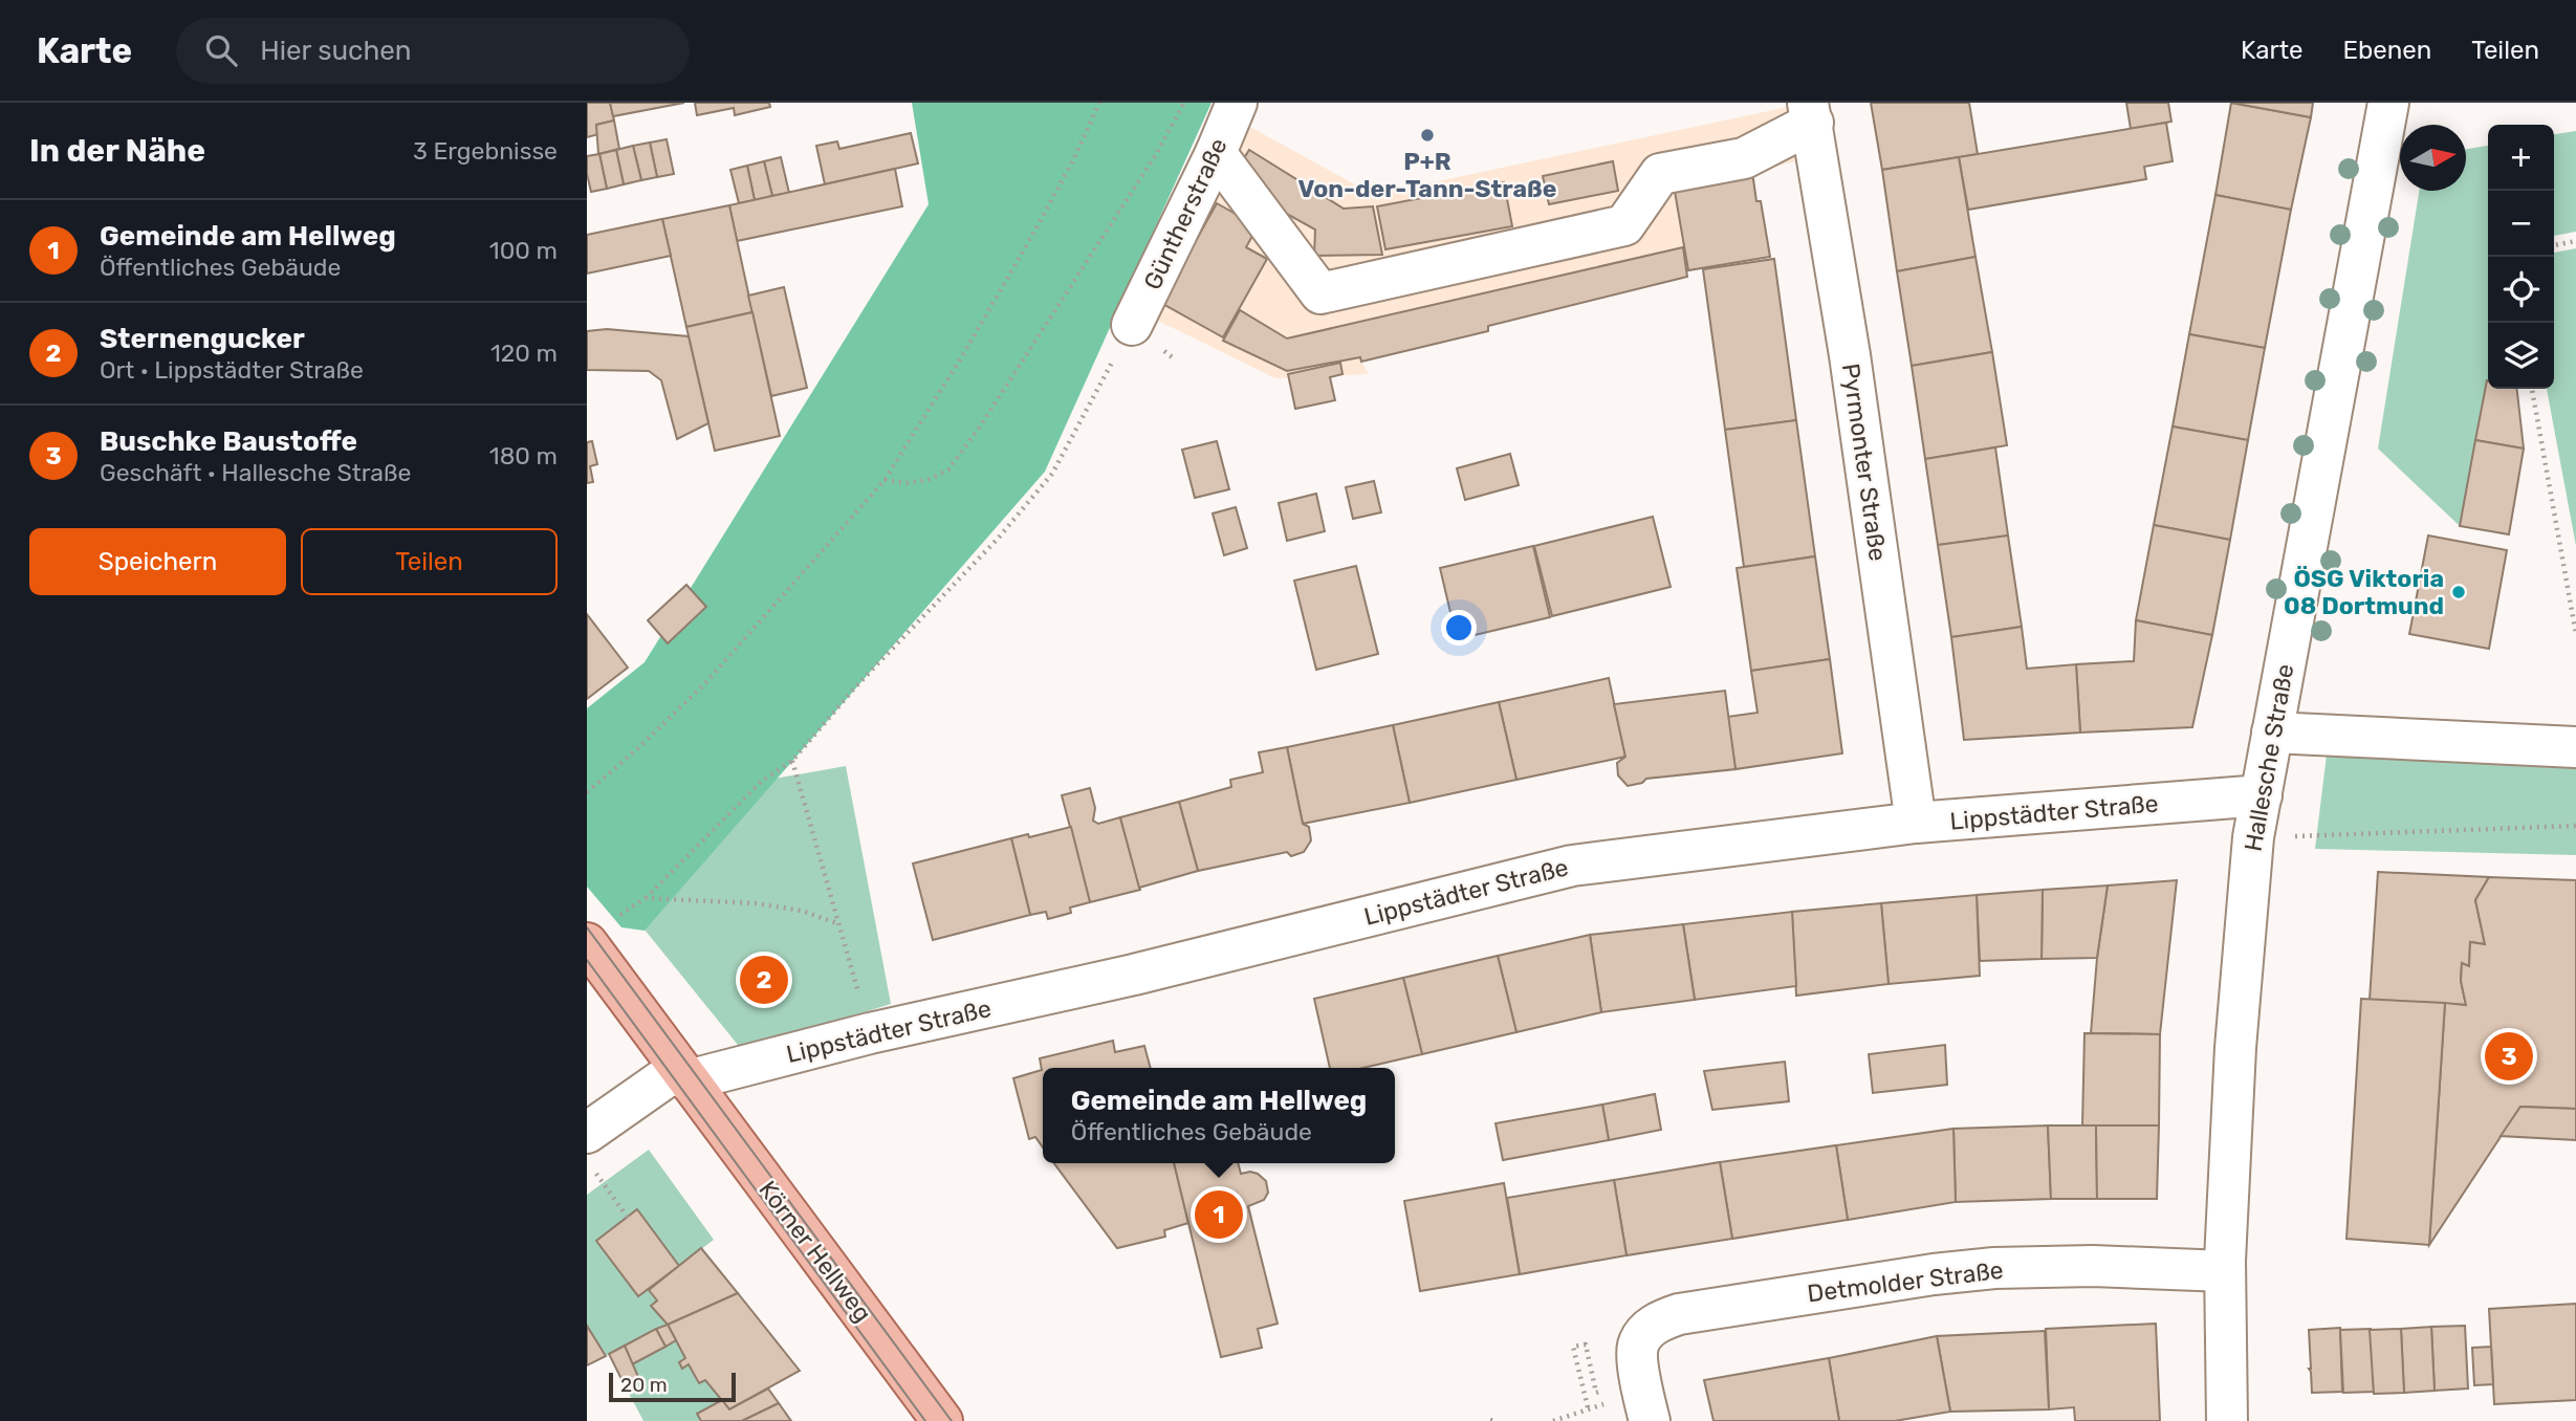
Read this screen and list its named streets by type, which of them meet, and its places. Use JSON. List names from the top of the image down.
{
  "streets": {
    "main road": ["Körner Hellweg"],
    "street": [
      "Güntherstraße",
      "Pyrmonter Straße",
      "Hallesche Straße",
      "Lippstädter Straße",
      "Detmolder Straße"
    ]
  },
  "crossings": [
    ["Pyrmonter Straße", "Lippstädter Straße"],
    ["Hallesche Straße", "Lippstädter Straße"],
    ["Hallesche Straße", "Detmolder Straße"],
    ["Lippstädter Straße", "Körner Hellweg"]
  ],
  "places": ["P+R Von-der-Tann-Straße", "ÖSG Viktoria 08 Dortmund"],
  "scale_bar": "20 m",
  "north": "right",
  "page": {
    "header": "Karte",
    "search": "Hier suchen",
    "nav": ["Karte", "Ebenen", "Teilen"],
    "heading": ["In der Nähe", "3 Ergebnisse"],
    "map_buttons": ["+", "−"],
    "list": [
      {
        "mark": "1",
        "name": "Gemeinde am Hellweg",
        "note": "Öffentliches Gebäude",
        "value": "100 m"
      },
      {
        "mark": "2",
        "name": "Sternengucker",
        "note": "Ort · Lippstädter Straße",
        "value": "120 m"
      },
      {
        "mark": "3",
        "name": "Buschke Baustoffe",
        "note": "Geschäft · Hallesche Straße",
        "value": "180 m"
      }
    ],
    "buttons": ["Speichern", "Teilen"],
    "pins": ["2", "3", "1"],
    "popup": ["Gemeinde am Hellweg", "Öffentliches Gebäude"],
    "scale": "20 m"
  }
}
